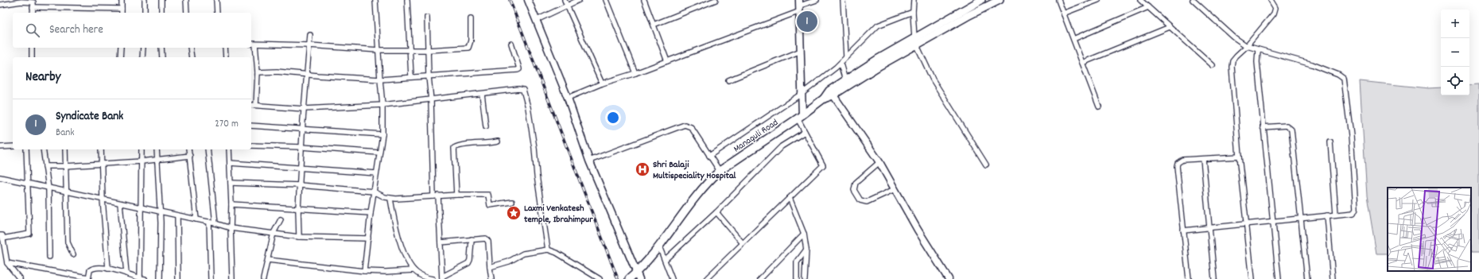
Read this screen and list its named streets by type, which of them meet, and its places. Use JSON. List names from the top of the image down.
{
  "streets": {
    "main road": ["Managuli Road"]
  },
  "places": {
    "hospital": ["Shri Balaji Multispeciality Hospital"],
    "place": ["Laxmi Venkatesh temple, Ibrahimpur"]
  },
  "page": {
    "map_buttons": ["+", "−"],
    "pins": "1",
    "search": "Search here",
    "heading": "Nearby",
    "list": [
      {
        "mark": "1",
        "name": "Syndicate Bank",
        "note": "Bank",
        "value": "270 m"
      }
    ]
  }
}
